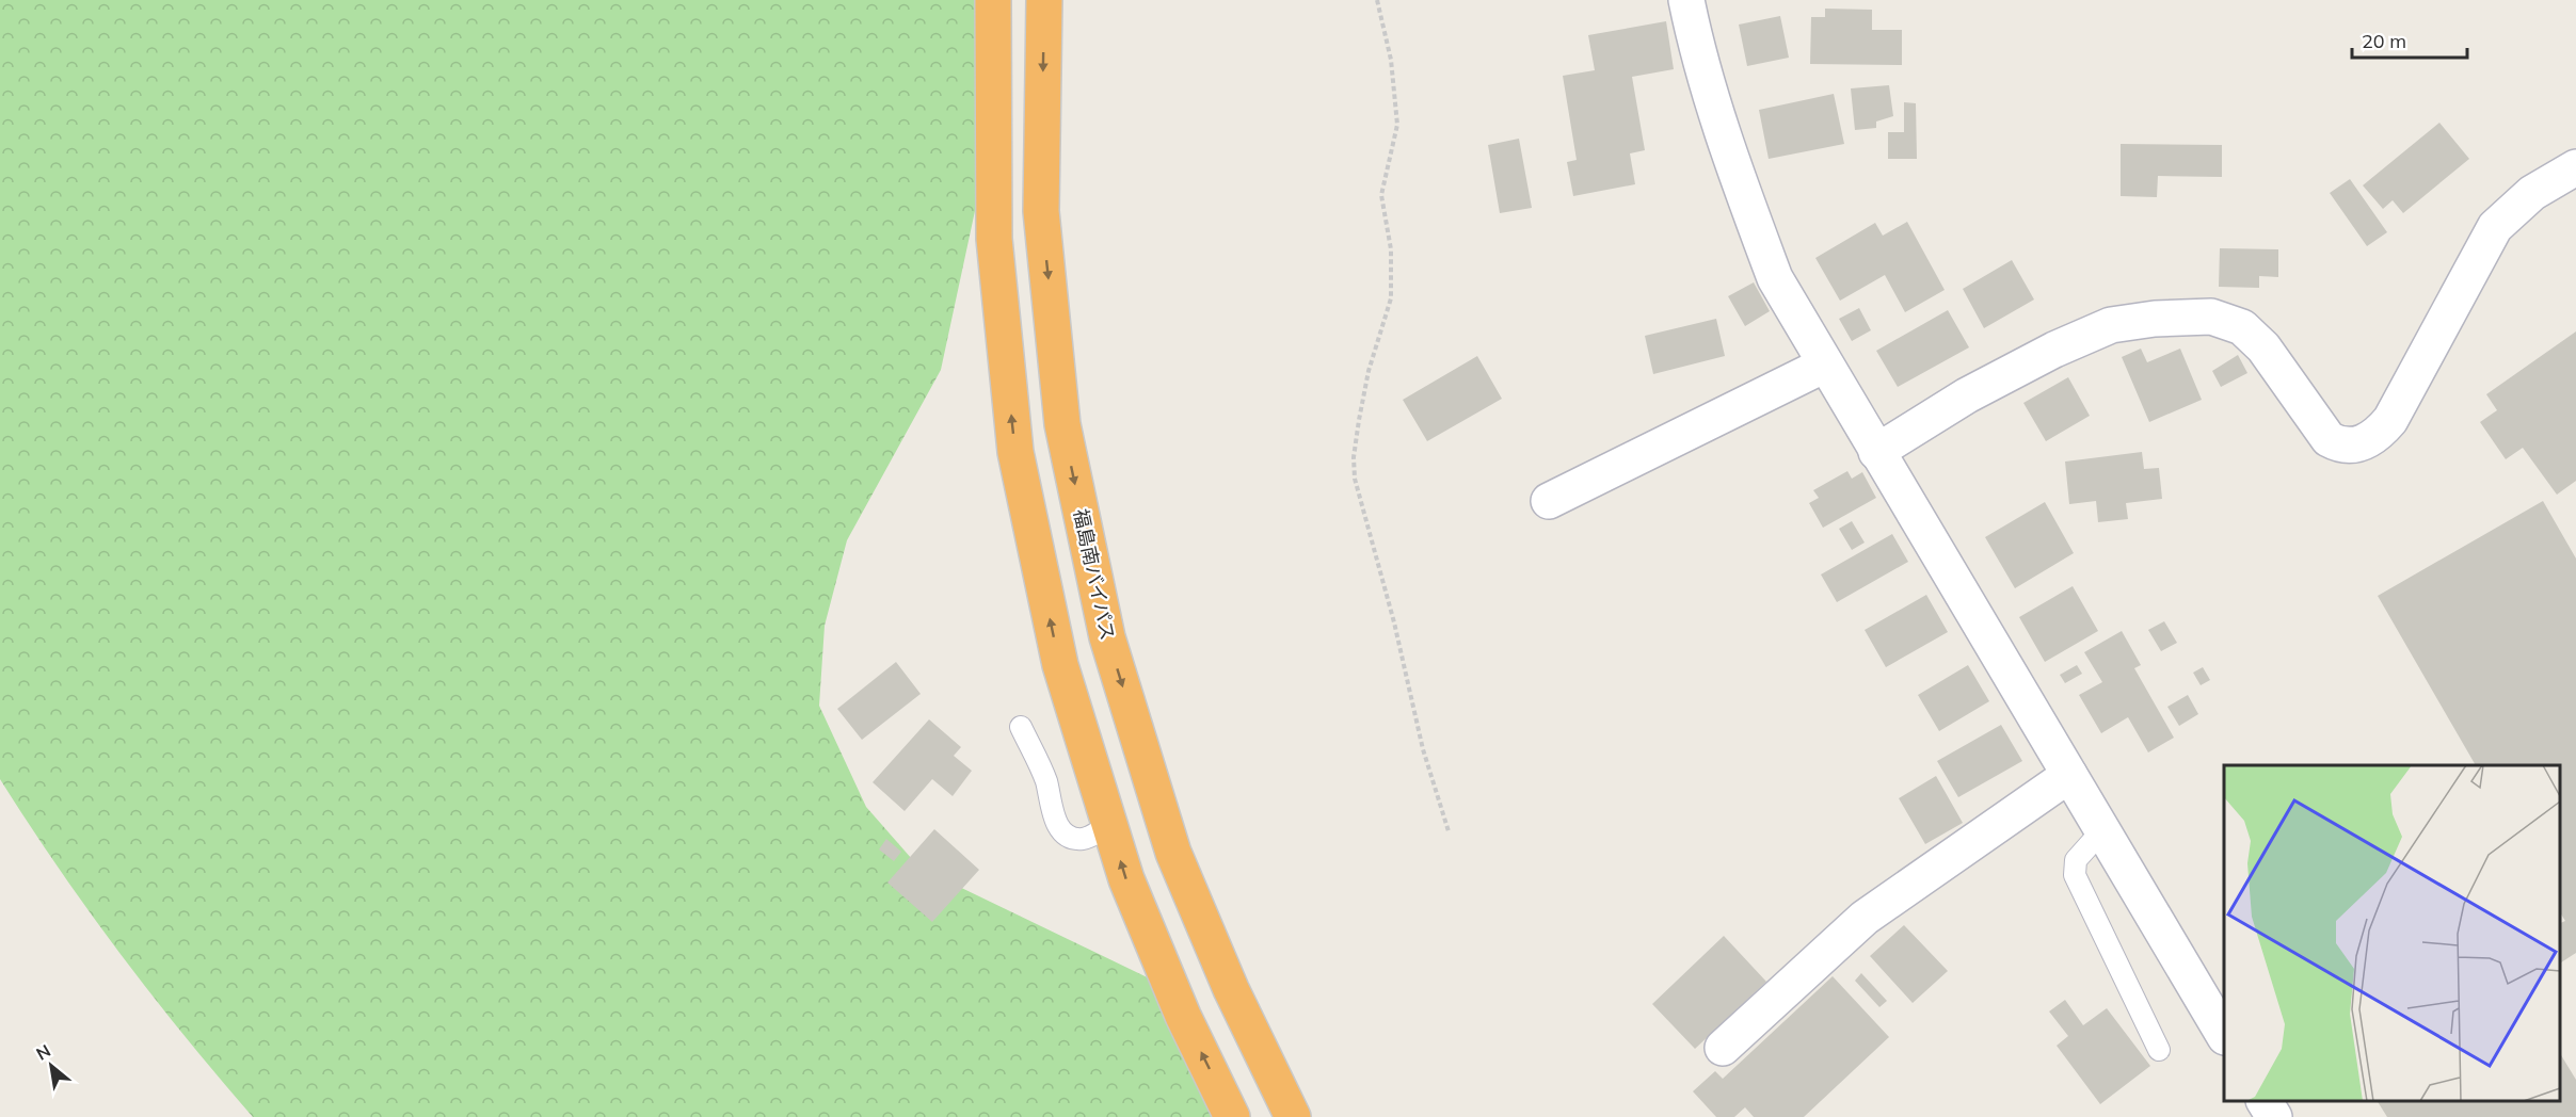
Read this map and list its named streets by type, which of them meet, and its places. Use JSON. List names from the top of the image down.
{
  "streets": {
    "highway": ["福島南バイパス"]
  },
  "scale_bar": "20 m",
  "north": "top left"
}
